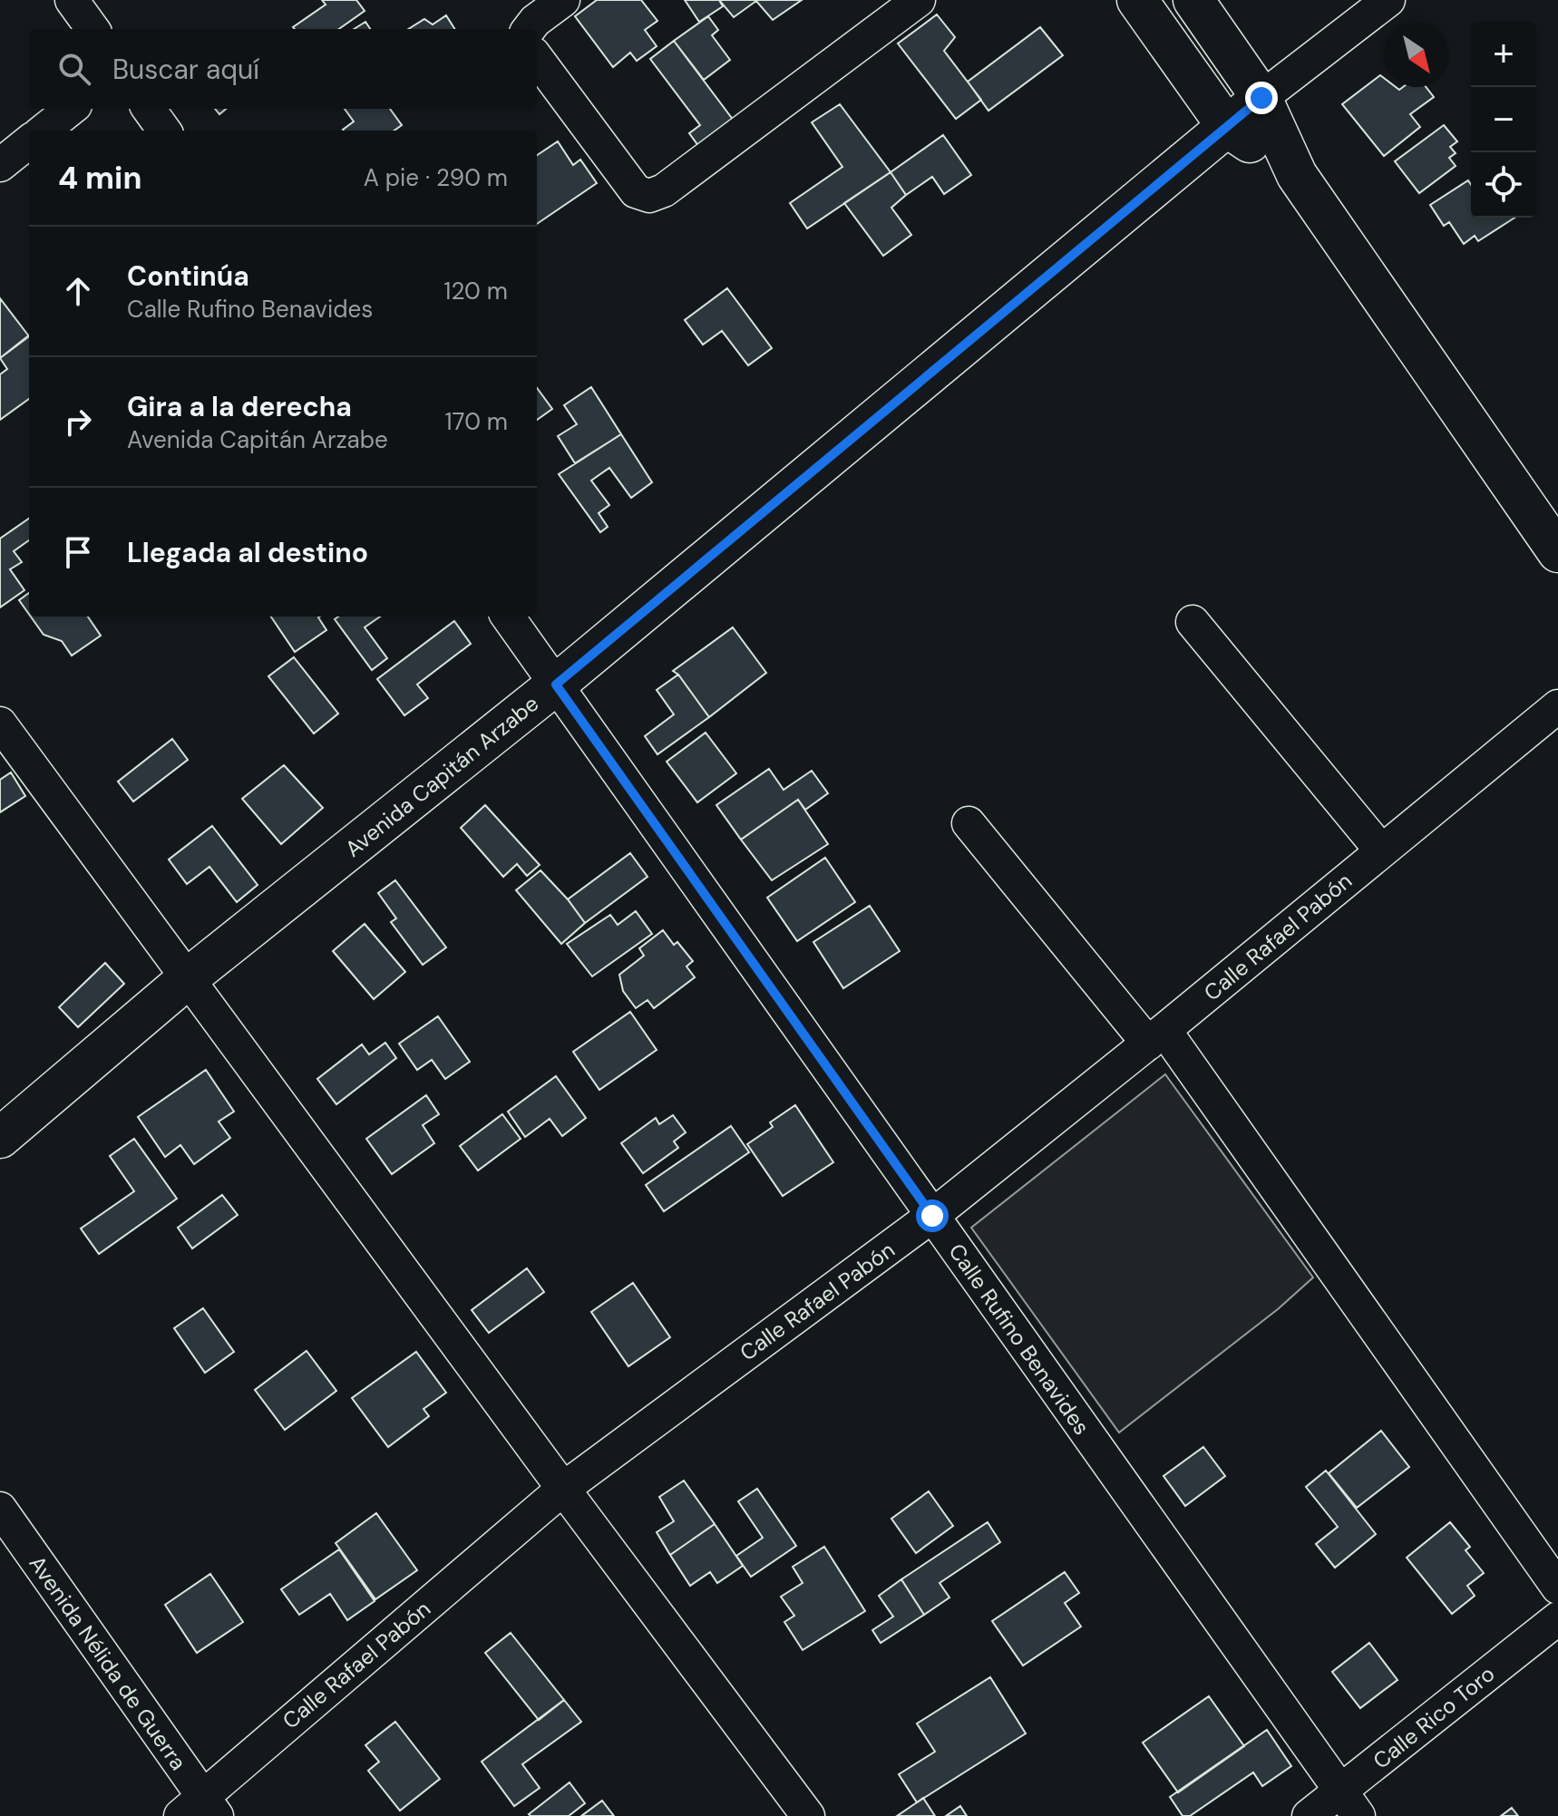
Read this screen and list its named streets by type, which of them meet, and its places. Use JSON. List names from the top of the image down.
{
  "streets": {
    "main road": ["Avenida Capitán Arzabe"],
    "street": [
      "Calle Rafael Pabón",
      "Calle Rufino Benavides",
      "Avenida Nélida de Guerra",
      "Calle Rico Toro"
    ]
  },
  "crossings": [
    ["Avenida Capitán Arzabe", "Calle Rufino Benavides"],
    ["Calle Rafael Pabón", "Calle Rufino Benavides"],
    ["Calle Rafael Pabón", "Avenida Nélida de Guerra"],
    ["Calle Rufino Benavides", "Calle Rico Toro"]
  ],
  "north": "bottom right",
  "page": {
    "map_buttons": ["+", "−"],
    "search": "Buscar aquí",
    "heading": ["4 min", "A pie · 290 m"],
    "list": [
      ["Continúa", "Calle Rufino Benavides", "120 m"],
      ["Gira a la derecha", "Avenida Capitán Arzabe", "170 m"],
      "Llegada al destino"
    ]
  }
}
